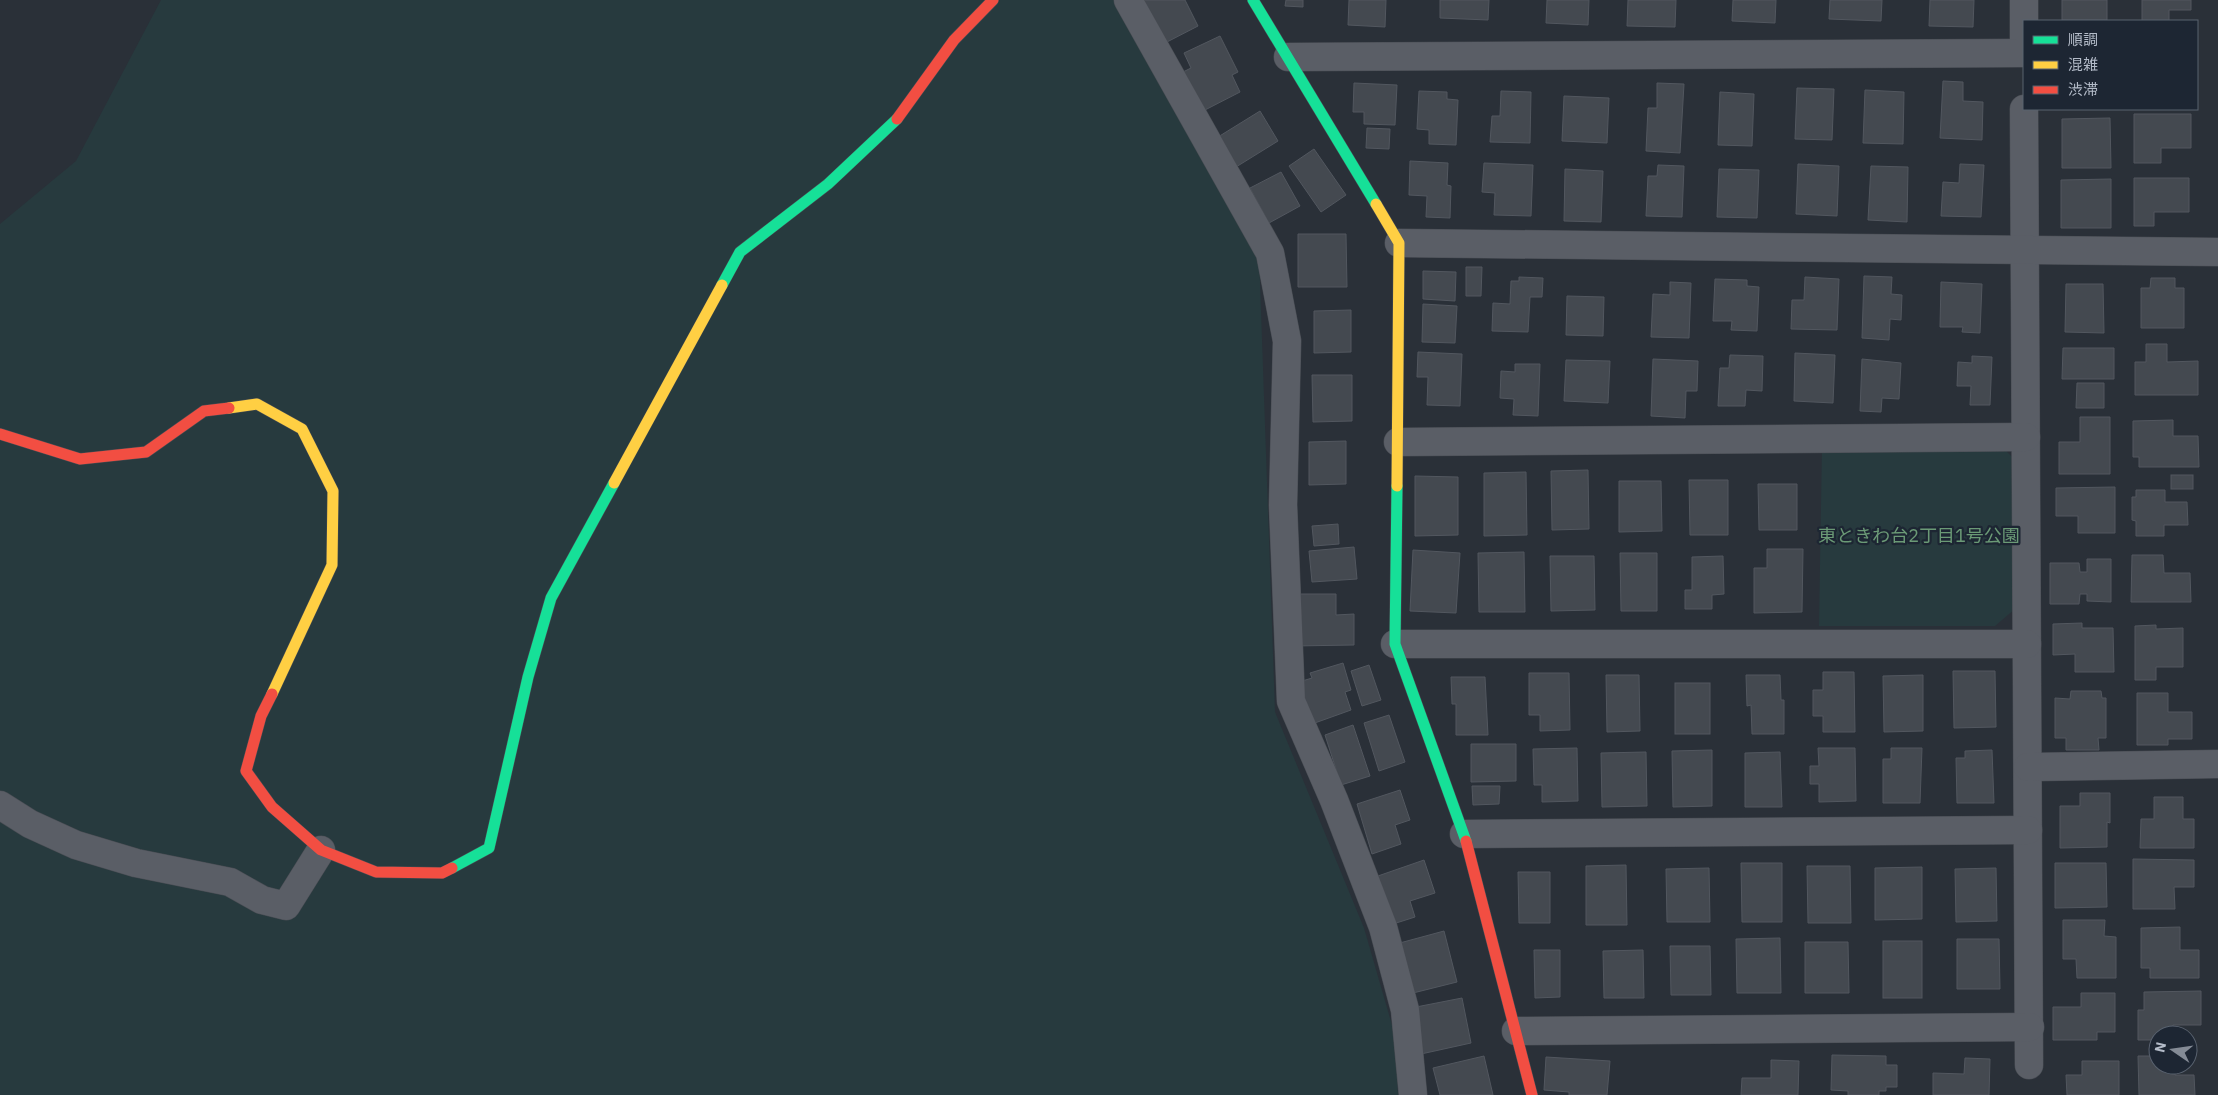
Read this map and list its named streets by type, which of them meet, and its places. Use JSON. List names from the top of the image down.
{
  "parks": ["東ときわ台2丁目1号公園"],
  "legend": ["順調", "混雑", "渋滞"],
  "north": "left"
}
